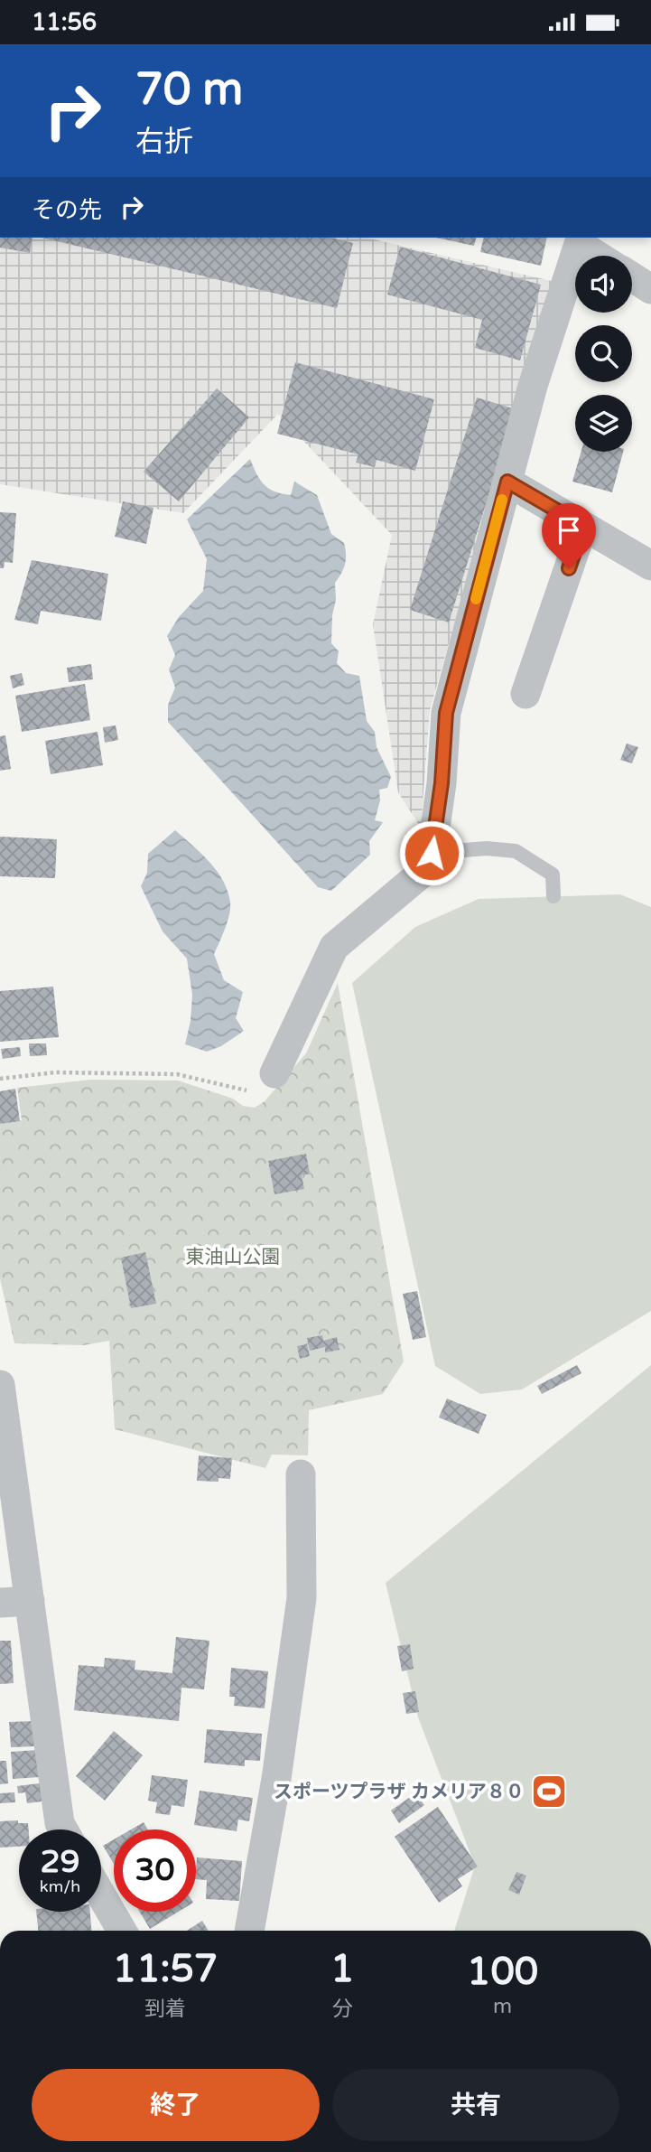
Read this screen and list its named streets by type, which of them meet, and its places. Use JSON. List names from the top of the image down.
{
  "parks": ["東油山公園"],
  "places": {
    "sports": ["スポーツプラザ カメリア８０"]
  },
  "page": {
    "status": "11:56",
    "turn": ["70 m", "右折"],
    "then": "その先",
    "speed": "29 km/h",
    "limit": "30",
    "eta": [
      "11:57",
      "到着",
      "1",
      "分",
      "100",
      "m"
    ],
    "buttons": ["終了", "共有"]
  }
}
